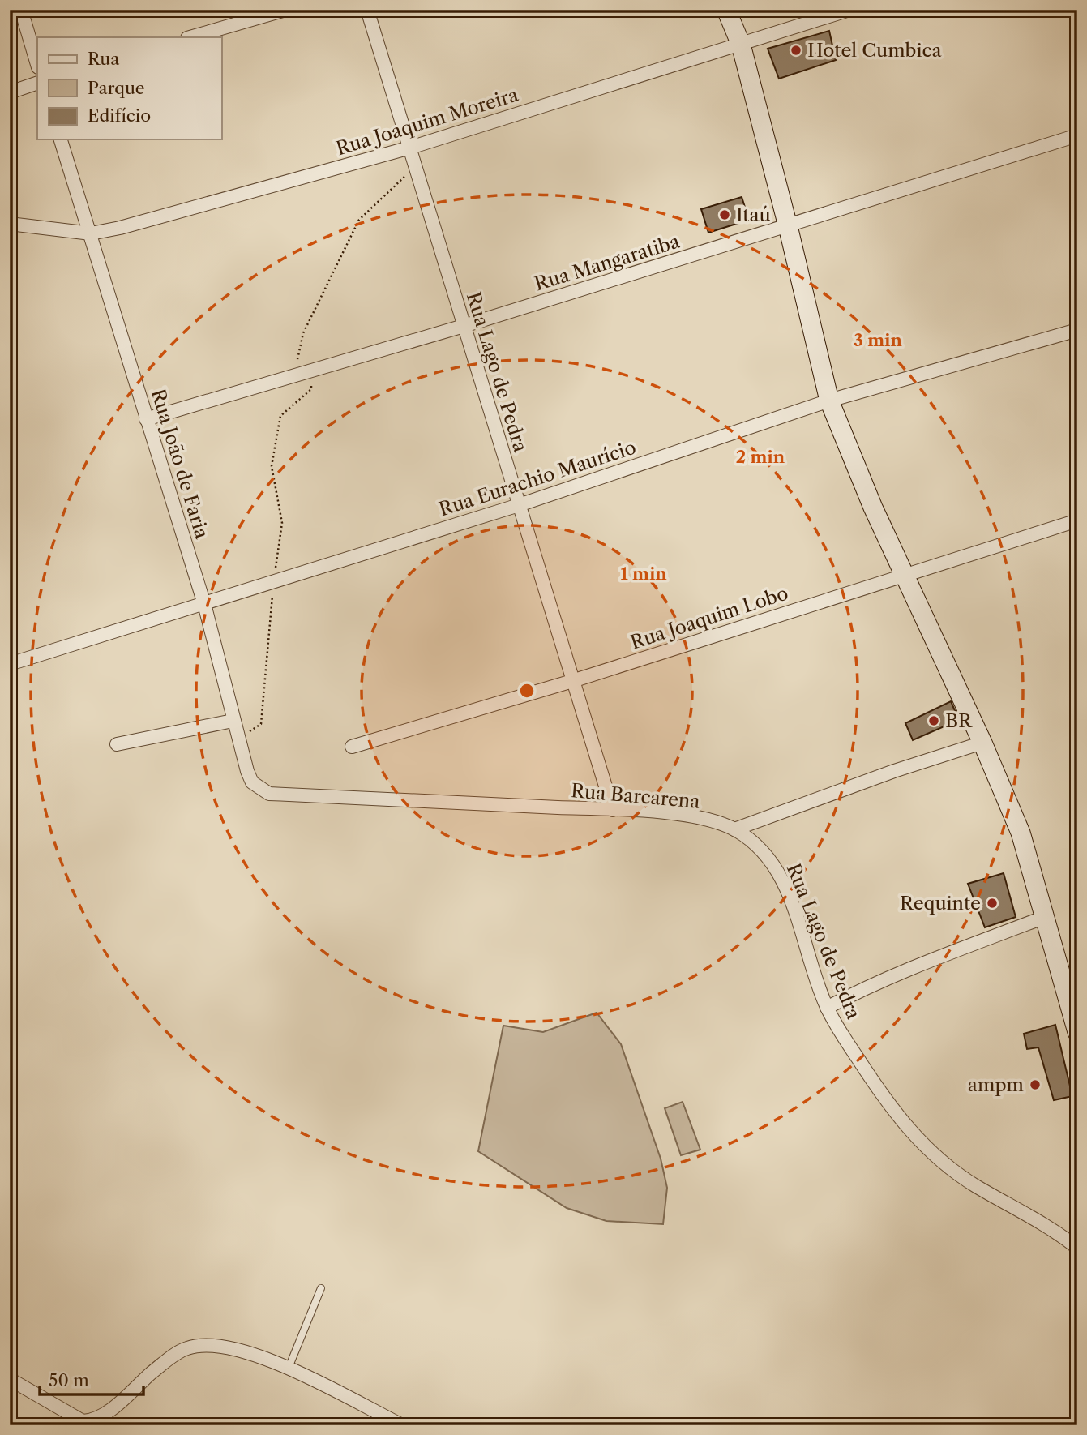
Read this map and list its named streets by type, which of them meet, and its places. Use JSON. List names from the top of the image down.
{
  "streets": {
    "street": [
      "Rua Joaquim Moreira",
      "Rua Mangaratiba",
      "Rua Lago de Pedra",
      "Rua João de Faria",
      "Rua Eurachio Maurício",
      "Rua Joaquim Lobo",
      "Rua Barcarena"
    ]
  },
  "crossings": [
    ["Rua Joaquim Moreira", "Rua Lago de Pedra"],
    ["Rua Joaquim Moreira", "Rua João de Faria"],
    ["Rua Mangaratiba", "Rua Lago de Pedra"],
    ["Rua Mangaratiba", "Rua João de Faria"],
    ["Rua Lago de Pedra", "Rua Eurachio Maurício"],
    ["Rua Lago de Pedra", "Rua Joaquim Lobo"],
    ["Rua Lago de Pedra", "Rua Barcarena"],
    ["Rua João de Faria", "Rua Eurachio Maurício"],
    ["Rua João de Faria", "Rua Barcarena"]
  ],
  "places": [
    "Hotel Cumbica",
    "Itaú",
    "BR",
    "Requinte",
    "ampm"
  ],
  "legend": ["Rua", "Parque", "Edifício"],
  "scale_bar": "50 m",
  "rings": ["3 min", "2 min", "1 min"]
}
